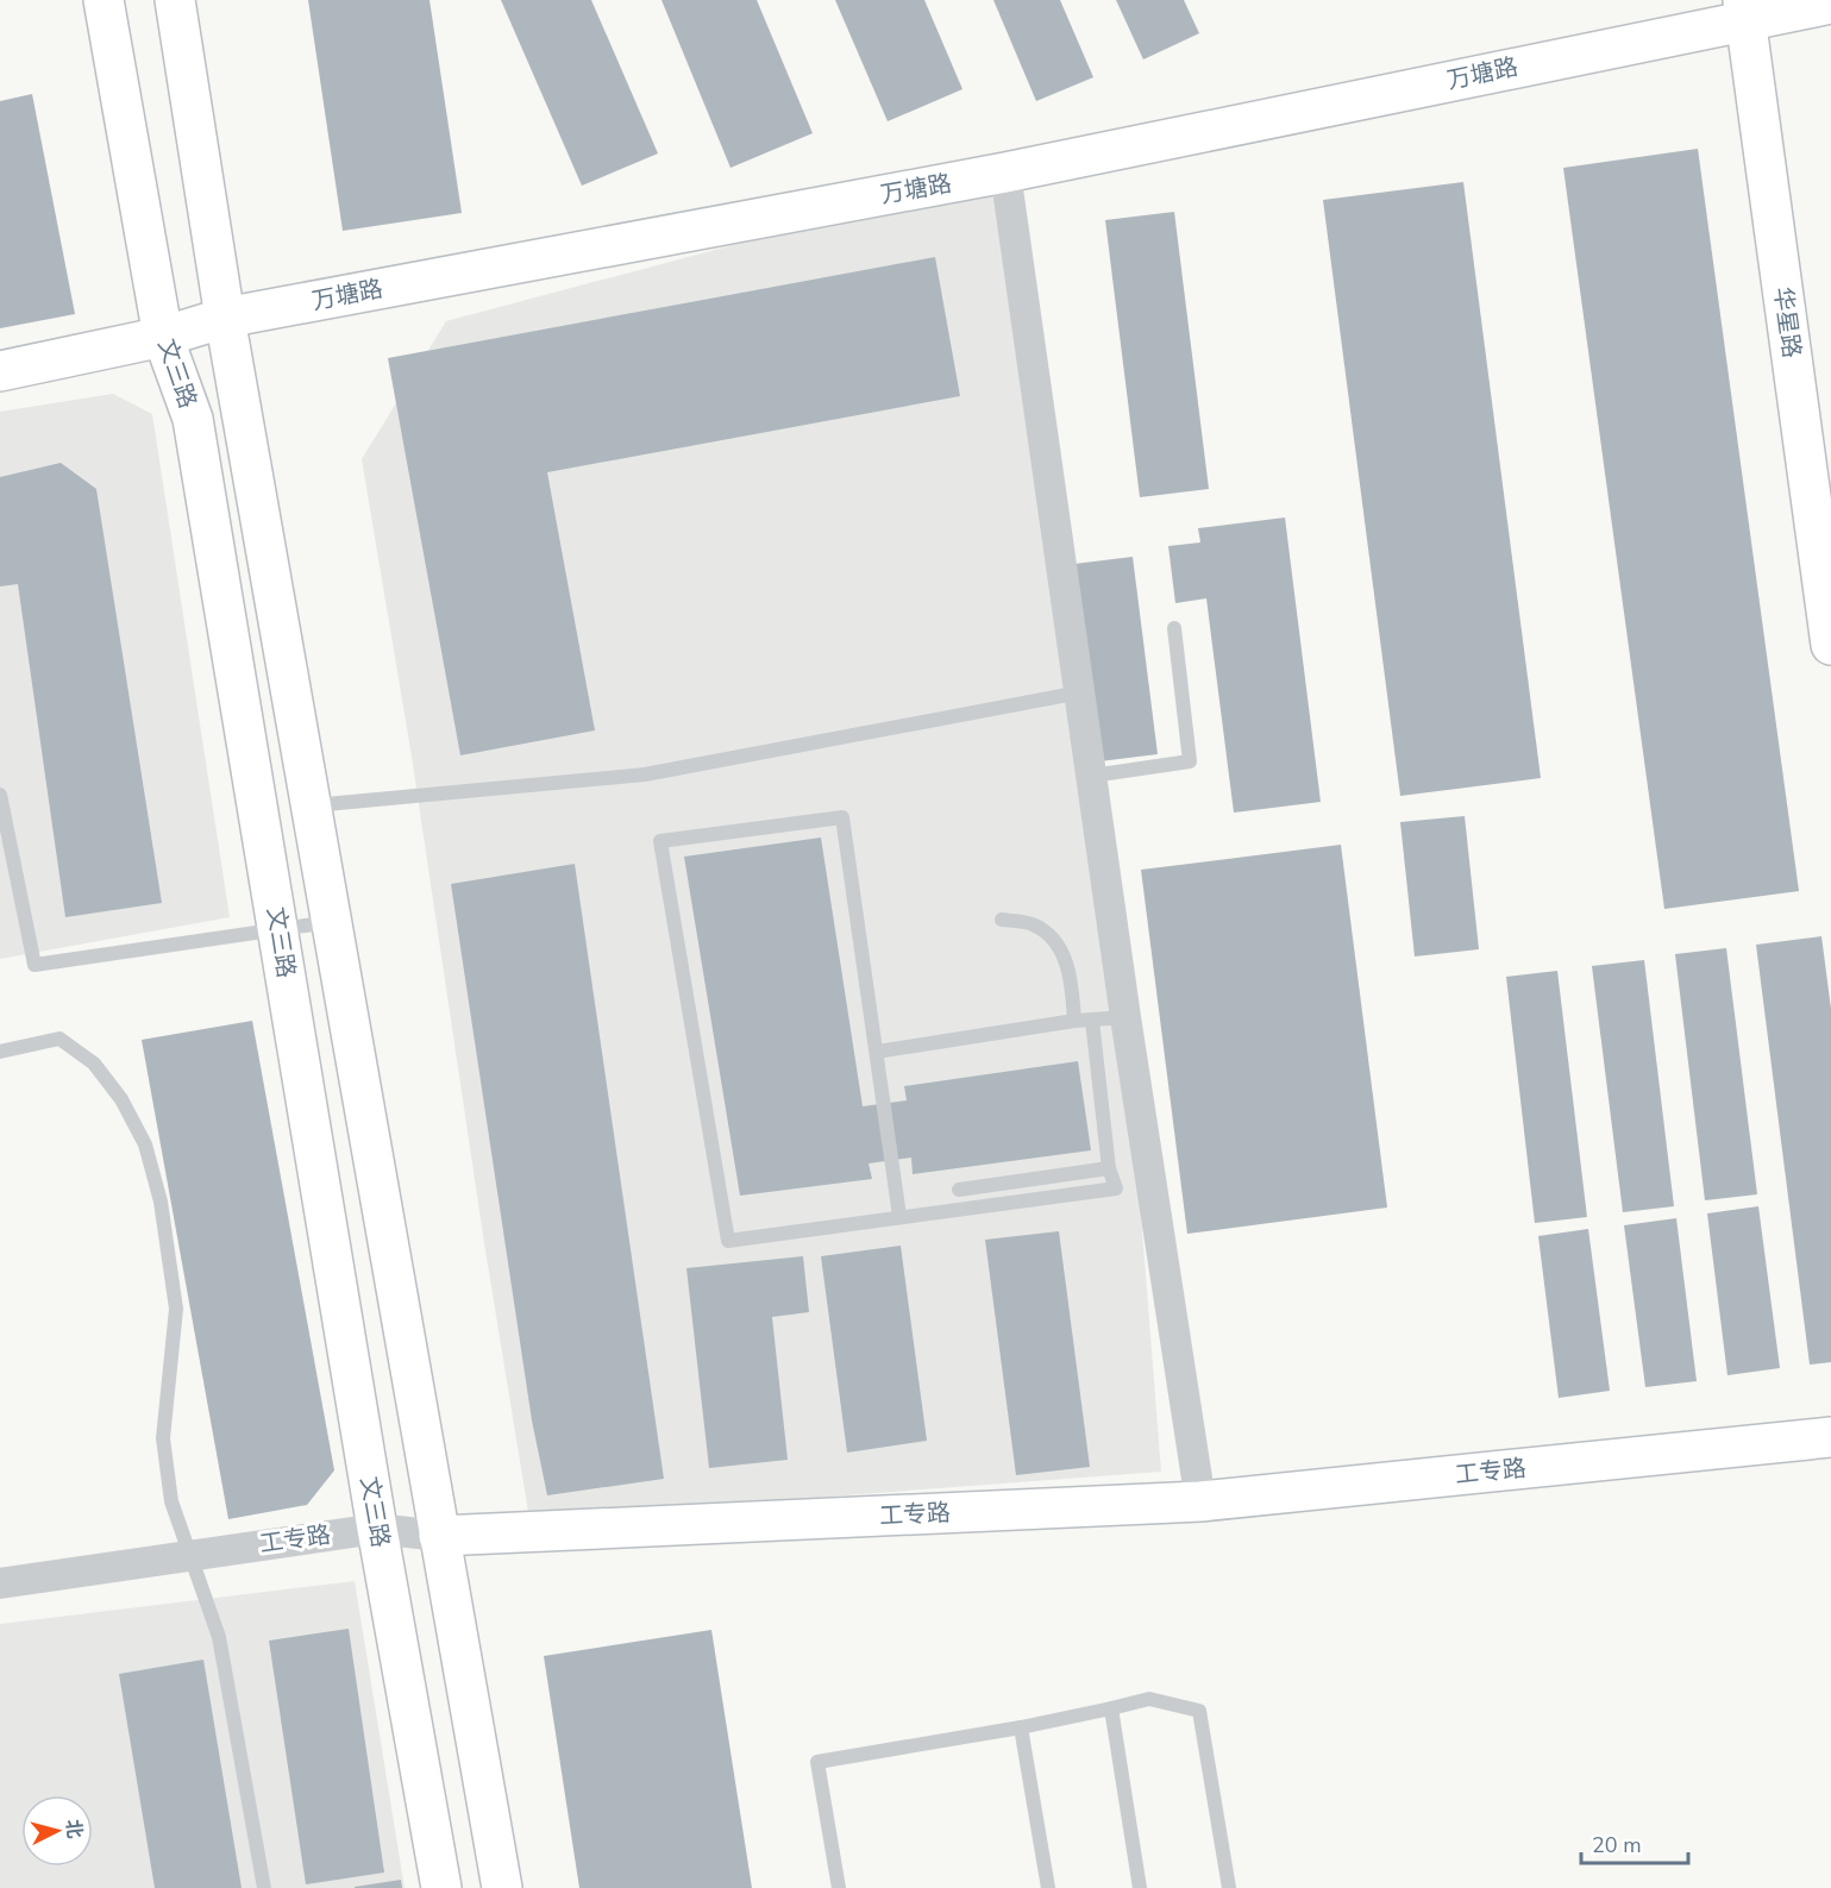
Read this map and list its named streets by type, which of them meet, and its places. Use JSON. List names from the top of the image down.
{
  "streets": {
    "street": [
      "万塘路",
      "华星路",
      "文三路",
      "工专路"
    ]
  },
  "crossings": [
    ["万塘路", "华星路"],
    ["万塘路", "文三路"],
    ["文三路", "工专路"]
  ],
  "scale_bar": "20 m",
  "north": "right"
}
